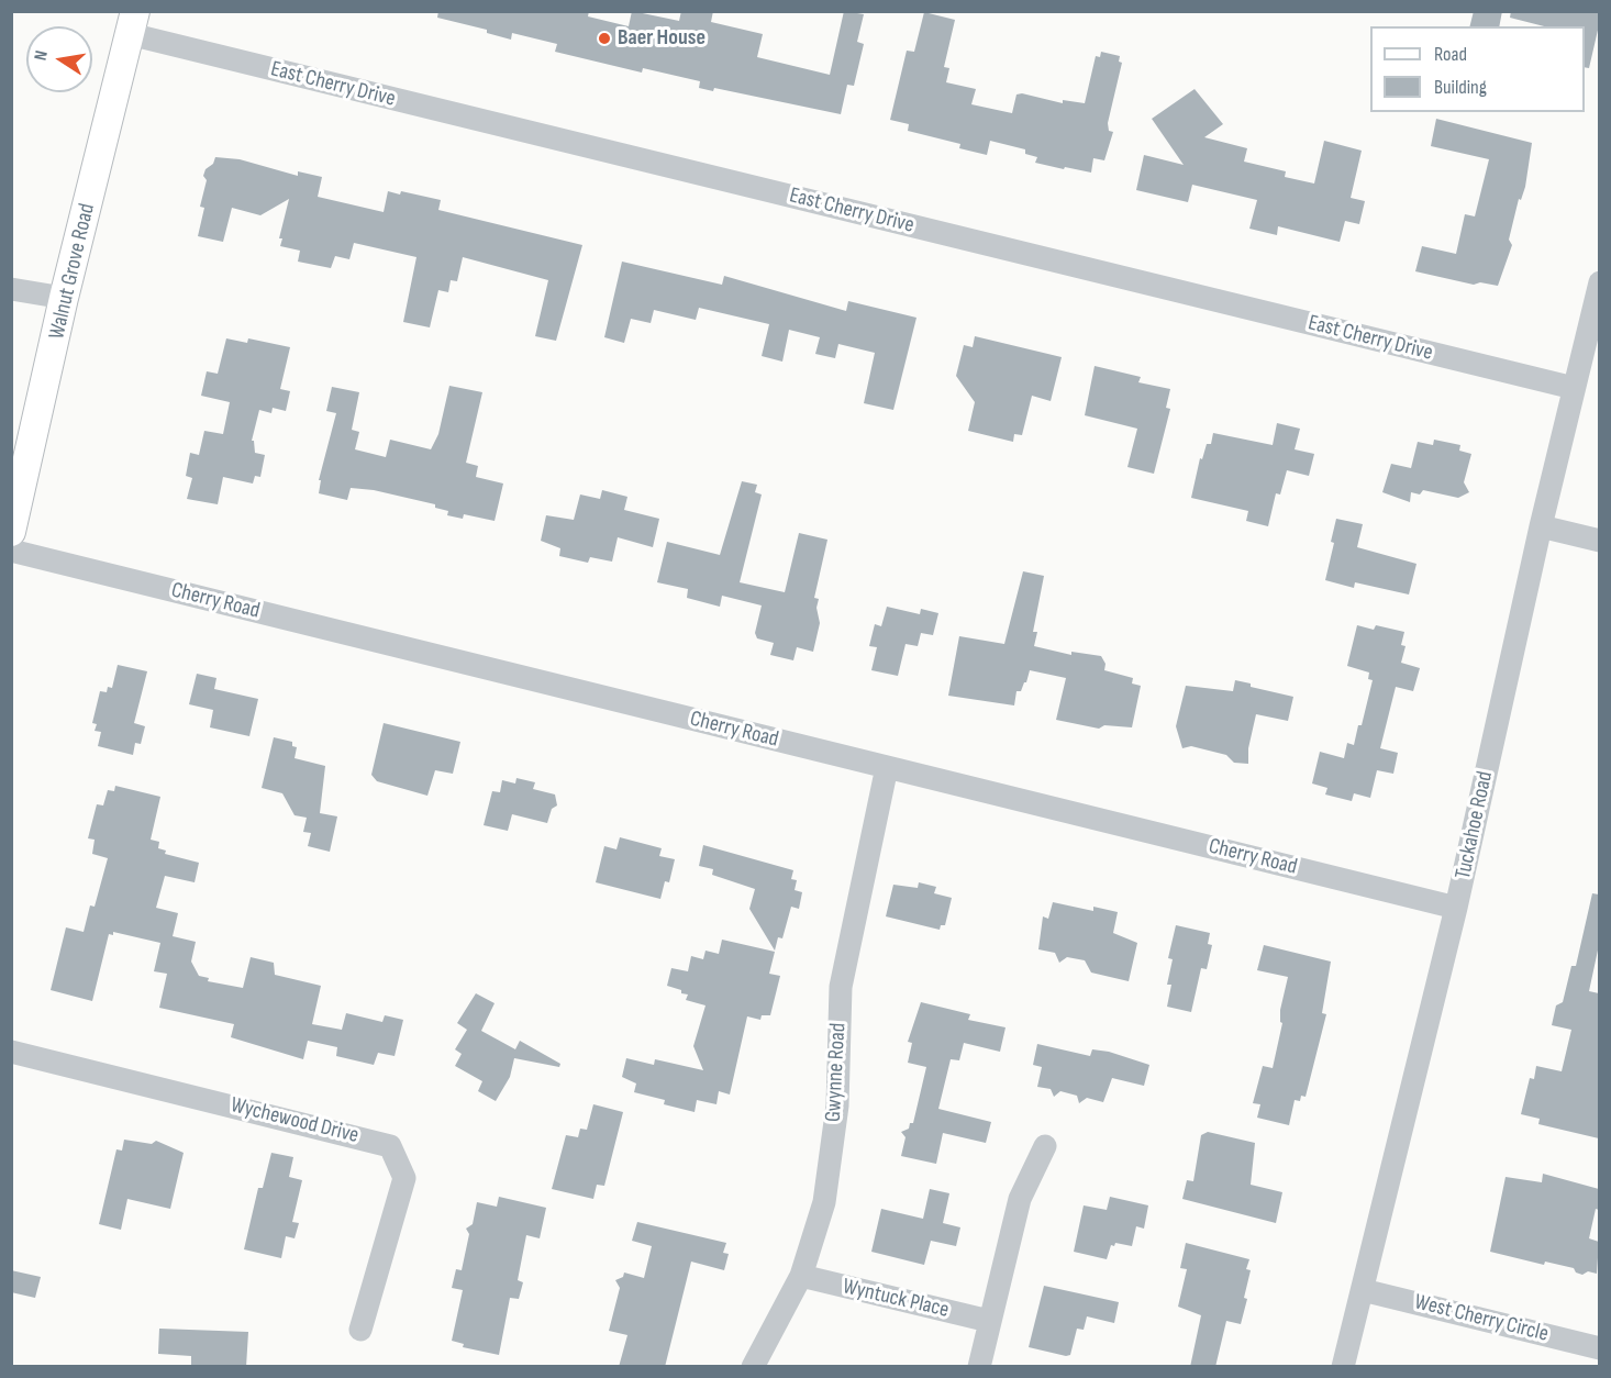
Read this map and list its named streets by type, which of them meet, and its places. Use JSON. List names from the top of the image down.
{
  "streets": {
    "main road": ["Walnut Grove Road"],
    "street": [
      "East Cherry Drive",
      "Cherry Road",
      "Tuckahoe Road",
      "Gwynne Road",
      "Wychewood Drive",
      "Wyntuck Place",
      "West Cherry Circle"
    ]
  },
  "crossings": [
    ["East Cherry Drive", "Walnut Grove Road"],
    ["East Cherry Drive", "Tuckahoe Road"],
    ["Cherry Road", "Tuckahoe Road"],
    ["Cherry Road", "Gwynne Road"],
    ["Tuckahoe Road", "West Cherry Circle"],
    ["Gwynne Road", "Wyntuck Place"]
  ],
  "places": ["Baer House"],
  "legend": ["Road", "Building"],
  "north": "left"
}
